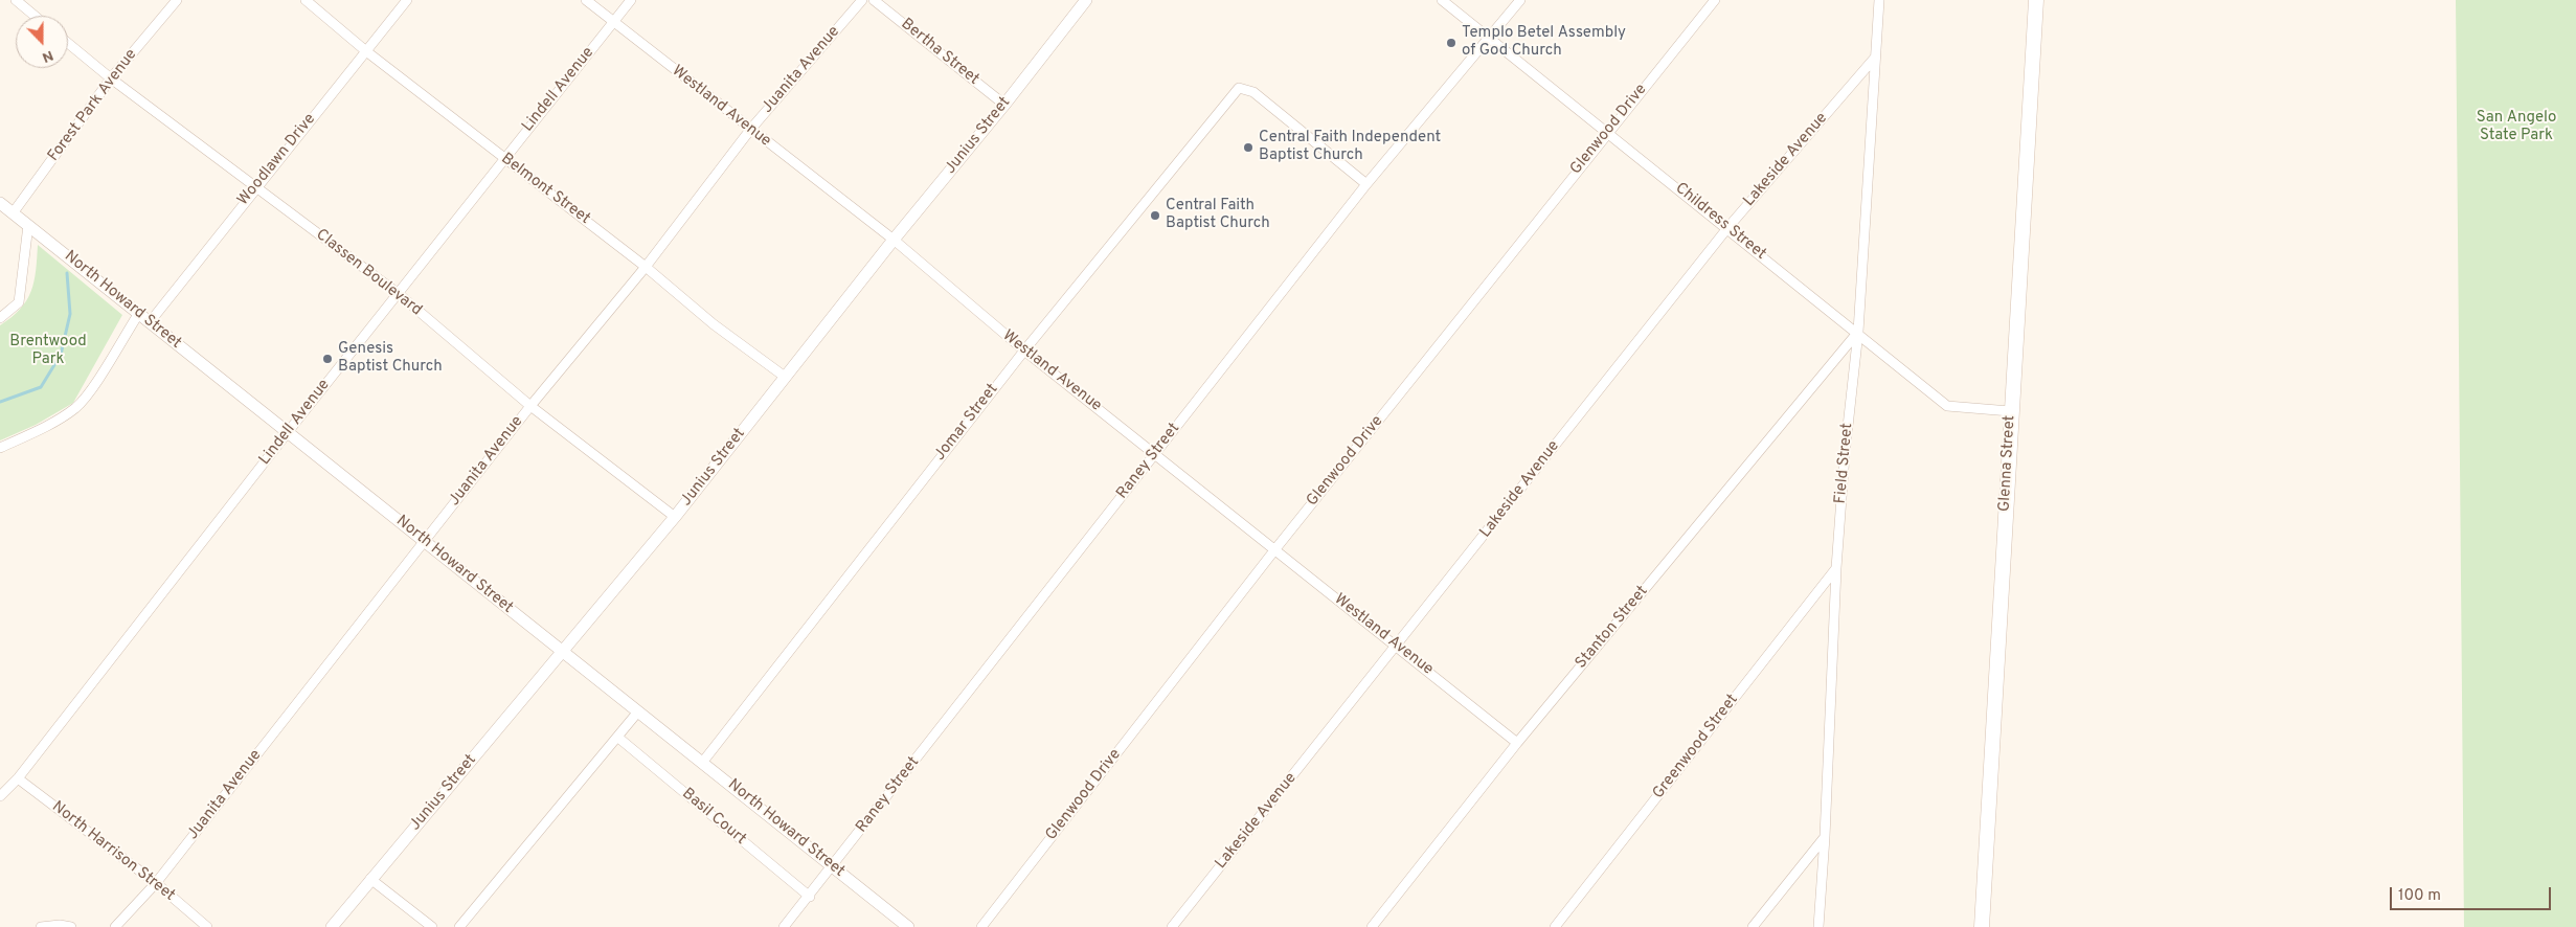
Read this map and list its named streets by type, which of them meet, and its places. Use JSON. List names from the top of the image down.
{
  "streets": {
    "main road": ["Glenna Street"],
    "street": [
      "Bertha Street",
      "Juanita Avenue",
      "Lindell Avenue",
      "Forest Park Avenue",
      "Westland Avenue",
      "Glenwood Drive",
      "Junius Street",
      "Woodlawn Drive",
      "Lakeside Avenue",
      "Belmont Street",
      "Childress Street",
      "Classen Boulevard",
      "North Howard Street",
      "Jomar Street",
      "Raney Street",
      "Field Street",
      "Stanton Street",
      "Greenwood Street",
      "Basil Court",
      "North Harrison Street"
    ]
  },
  "crossings": [
    ["Bertha Street", "Junius Street"],
    ["Juanita Avenue", "Westland Avenue"],
    ["Juanita Avenue", "Belmont Street"],
    ["Juanita Avenue", "Classen Boulevard"],
    ["Juanita Avenue", "North Howard Street"],
    ["Juanita Avenue", "North Harrison Street"],
    ["Lindell Avenue", "Westland Avenue"],
    ["Lindell Avenue", "Belmont Street"],
    ["Lindell Avenue", "Classen Boulevard"],
    ["Lindell Avenue", "North Howard Street"],
    ["Lindell Avenue", "North Harrison Street"],
    ["Forest Park Avenue", "Classen Boulevard"],
    ["Forest Park Avenue", "North Howard Street"],
    ["Westland Avenue", "Glenwood Drive"],
    ["Westland Avenue", "Junius Street"],
    ["Westland Avenue", "Lakeside Avenue"],
    ["Westland Avenue", "Jomar Street"],
    ["Westland Avenue", "Raney Street"],
    ["Westland Avenue", "Stanton Street"],
    ["Glenwood Drive", "Childress Street"],
    ["Junius Street", "Belmont Street"],
    ["Junius Street", "Classen Boulevard"],
    ["Junius Street", "North Howard Street"],
    ["Woodlawn Drive", "Belmont Street"],
    ["Woodlawn Drive", "Classen Boulevard"],
    ["Woodlawn Drive", "North Howard Street"],
    ["Lakeside Avenue", "Childress Street"],
    ["Lakeside Avenue", "Field Street"],
    ["Childress Street", "Raney Street"],
    ["Childress Street", "Field Street"],
    ["Childress Street", "Glenna Street"],
    ["Childress Street", "Stanton Street"],
    ["North Howard Street", "Jomar Street"],
    ["North Howard Street", "Raney Street"],
    ["Jomar Street", "Raney Street"],
    ["Raney Street", "Basil Court"],
    ["Field Street", "Stanton Street"],
    ["Field Street", "Greenwood Street"]
  ],
  "parks": ["San Angelo State Park", "Brentwood Park"],
  "places": [
    "Templo Betel Assembly of God Church",
    "Central Faith Independent Baptist Church",
    "Central Faith Baptist Church",
    "Genesis Baptist Church"
  ],
  "scale_bar": "100 m",
  "north": "bottom"
}
